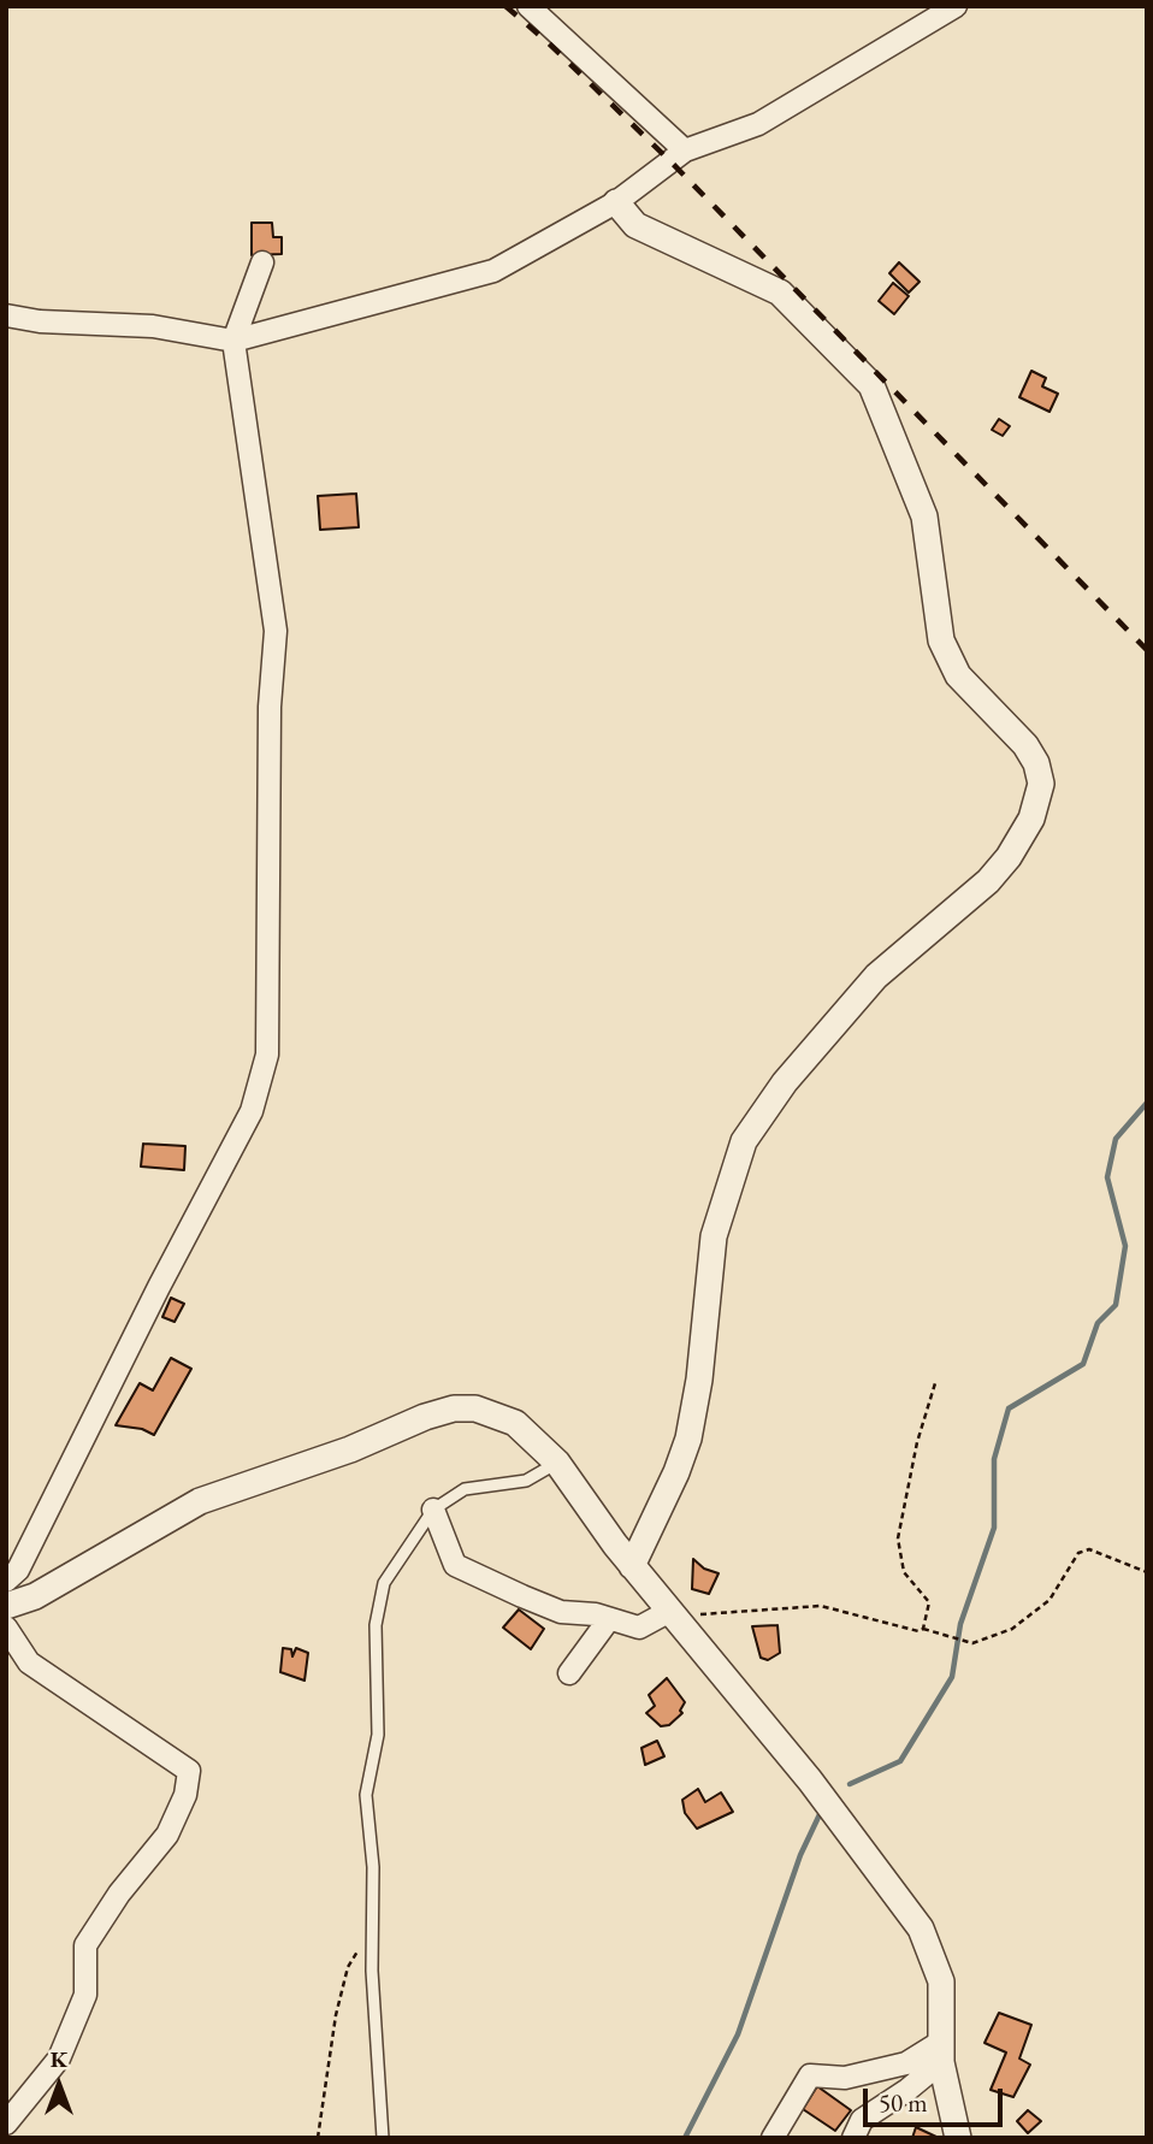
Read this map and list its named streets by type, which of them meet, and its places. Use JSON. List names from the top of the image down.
{
  "scale_bar": "50 m",
  "north": "top"
}
